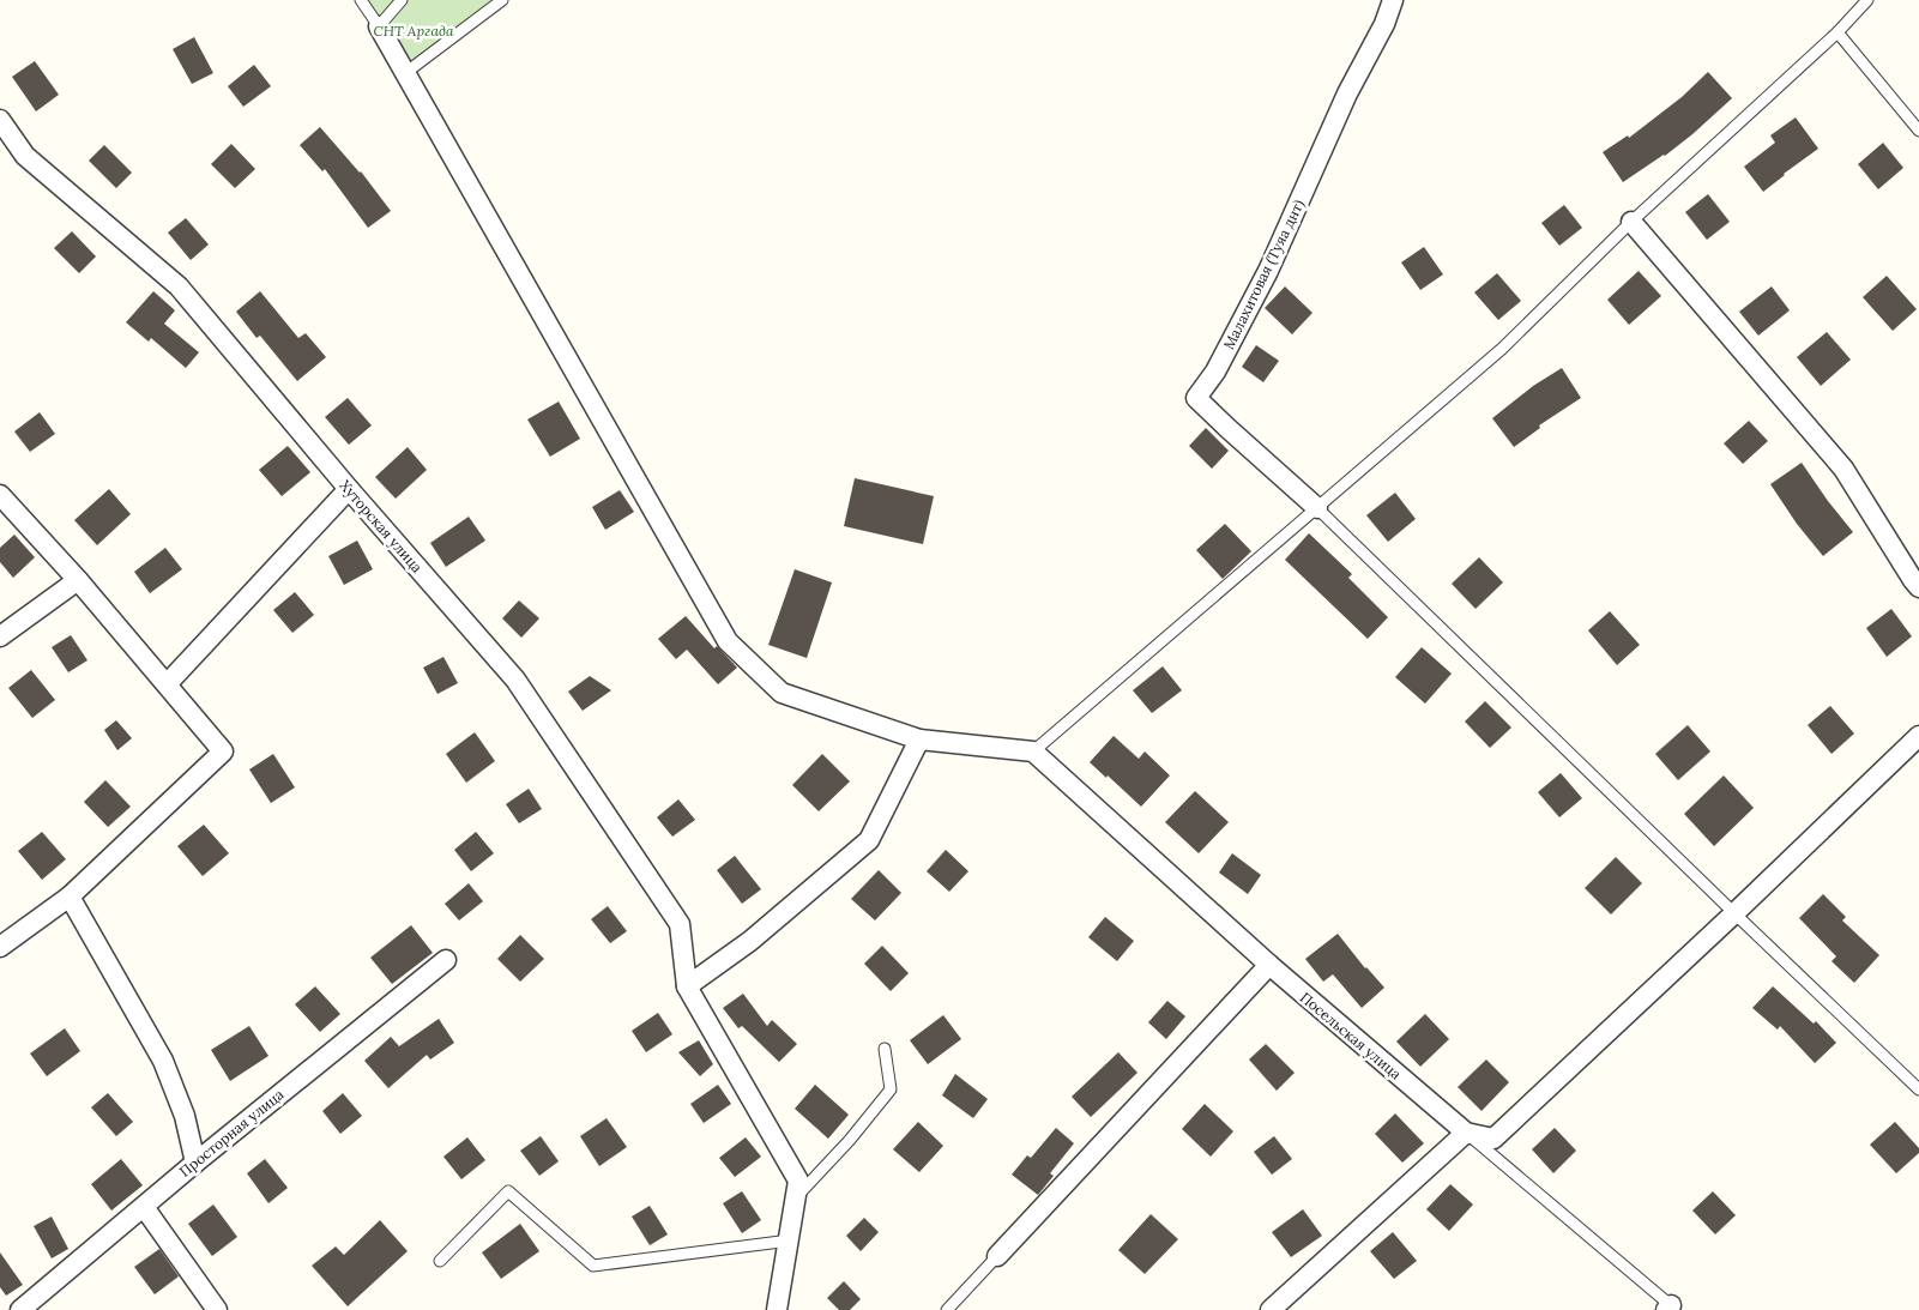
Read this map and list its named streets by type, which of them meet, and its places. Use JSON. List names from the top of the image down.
{
  "streets": {
    "street": [
      "Малахитовая (Туяа днт)",
      "Хуторская улица",
      "Посельская улица",
      "Просторная улица"
    ]
  },
  "parks": ["СНТ Аргада"]
}
